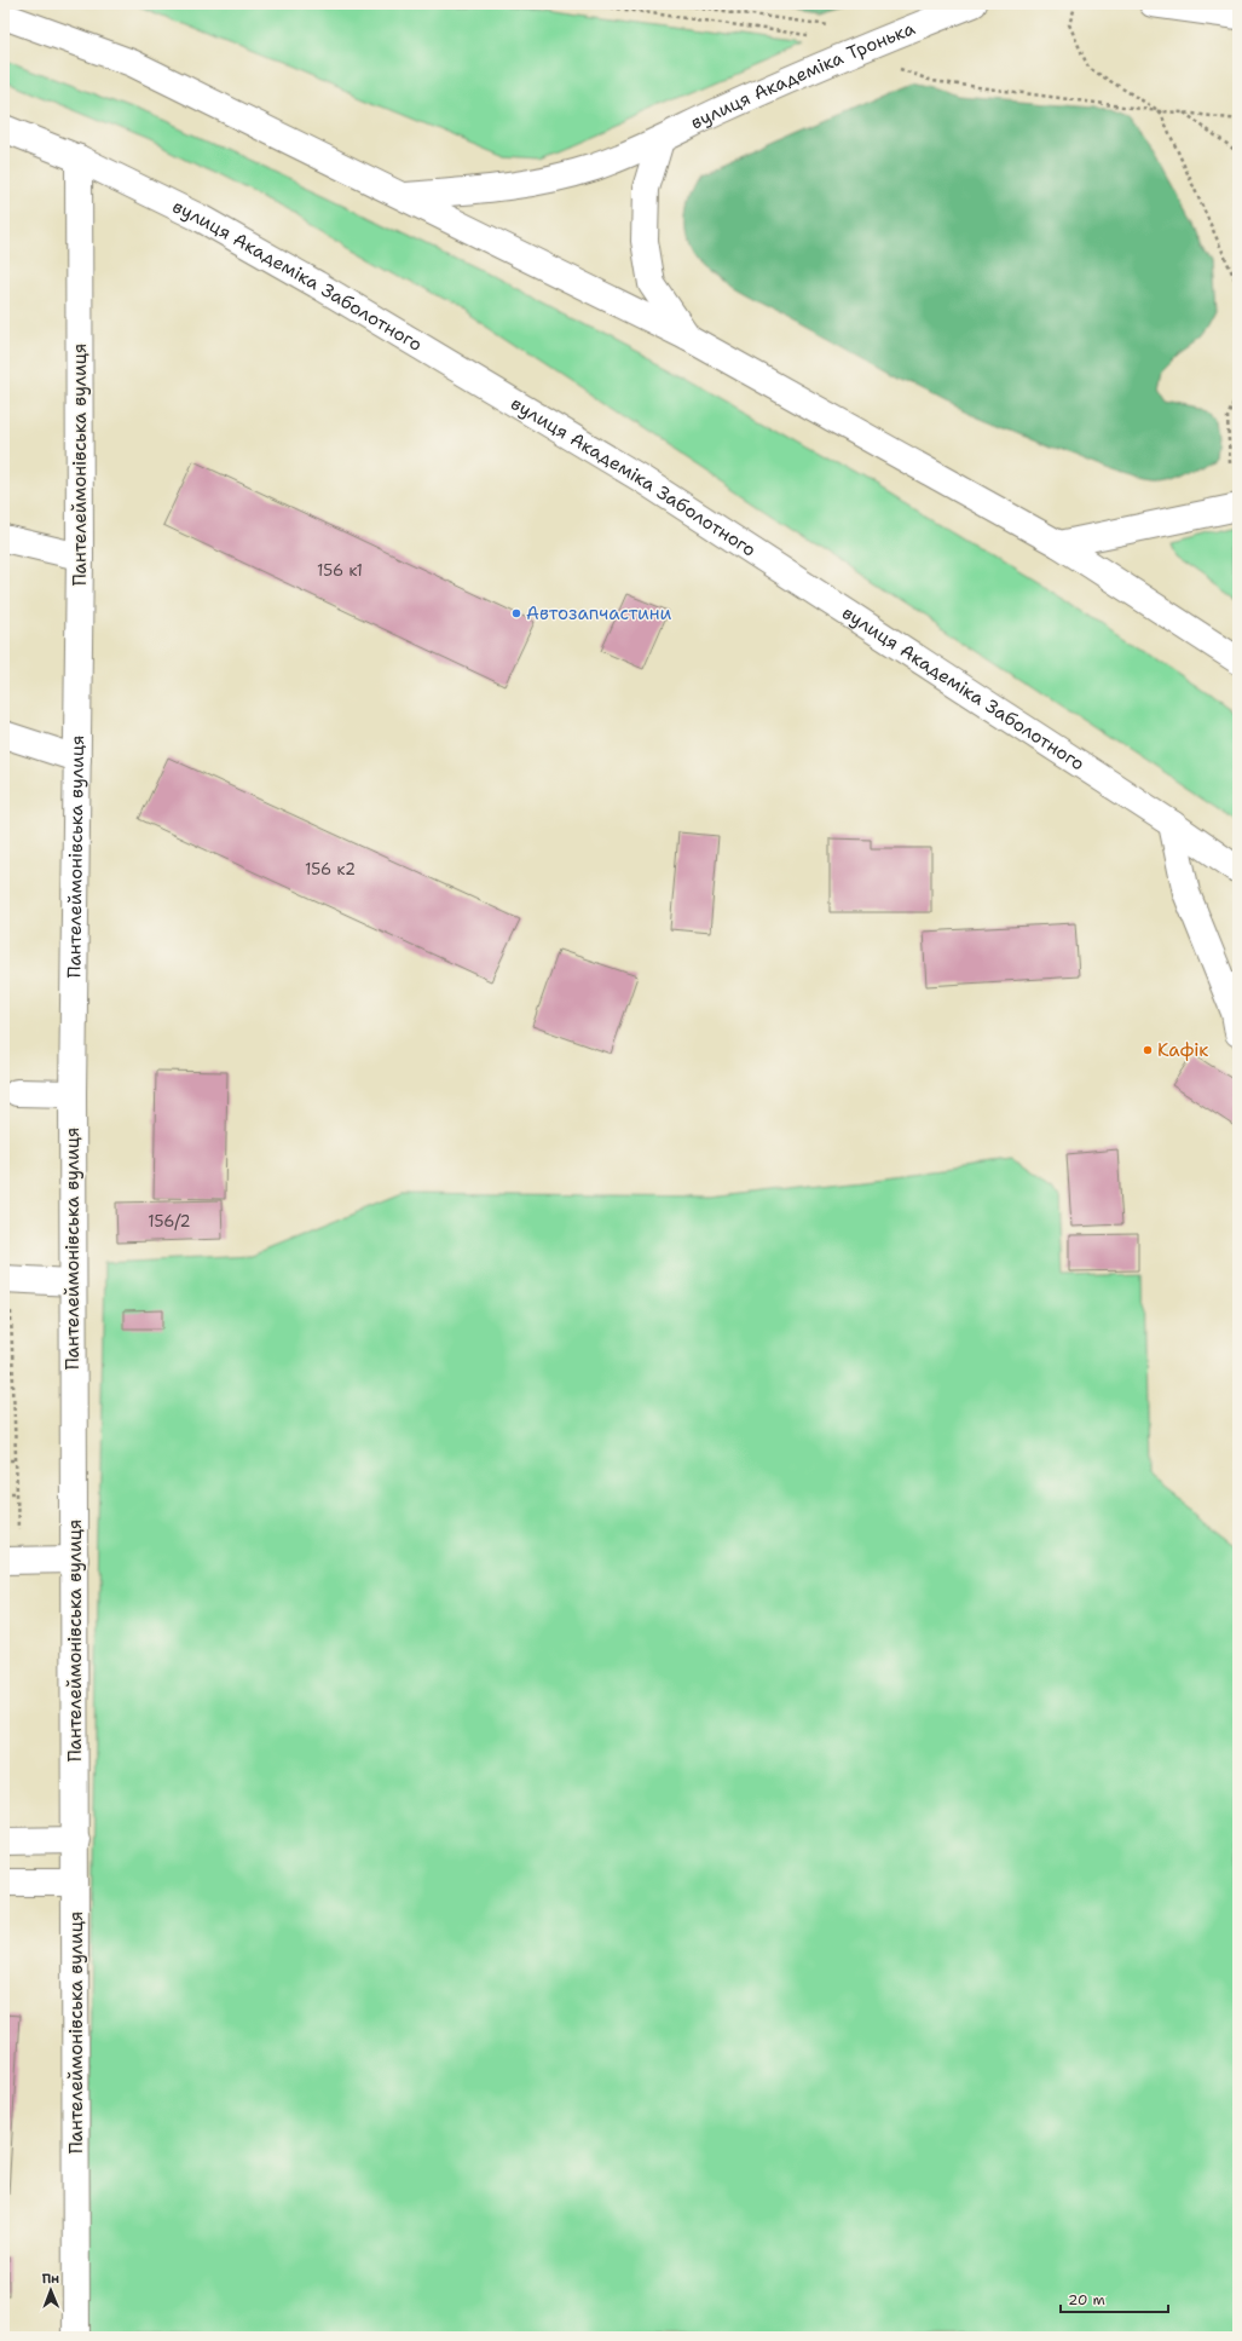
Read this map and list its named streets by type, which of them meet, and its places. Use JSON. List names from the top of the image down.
{
  "streets": {
    "main road": ["вулиця Академіка Тронька", "вулиця Академіка Заболотного", "Пантелеймонівська вулиця"]
  },
  "crossings": [
    ["вулиця Академіка Заболотного", "Пантелеймонівська вулиця"]
  ],
  "places": ["Автозапчастини", "Кафік"],
  "house_numbers": ["156 к1", "156 к2", "156/2"],
  "scale_bar": "20 m",
  "north": "top"
}
